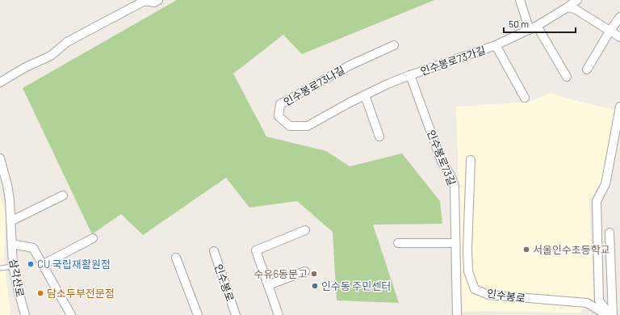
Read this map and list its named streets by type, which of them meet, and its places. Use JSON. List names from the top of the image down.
{
  "streets": {
    "street": [
      "인수봉로73가길",
      "인수봉로73나길",
      "인수봉로73길",
      "삼각산로",
      "인수봉로"
    ]
  },
  "crossings": [
    ["인수봉로73가길", "인수봉로73나길"],
    ["인수봉로73가길", "인수봉로73길"],
    ["인수봉로73나길", "인수봉로73길"]
  ],
  "places": [
    "서울인수초등학교",
    "CU 국립재활원점",
    "수유6동문고",
    "인수동 주민센터",
    "담소두부전문점"
  ],
  "scale_bar": "50 m"
}
